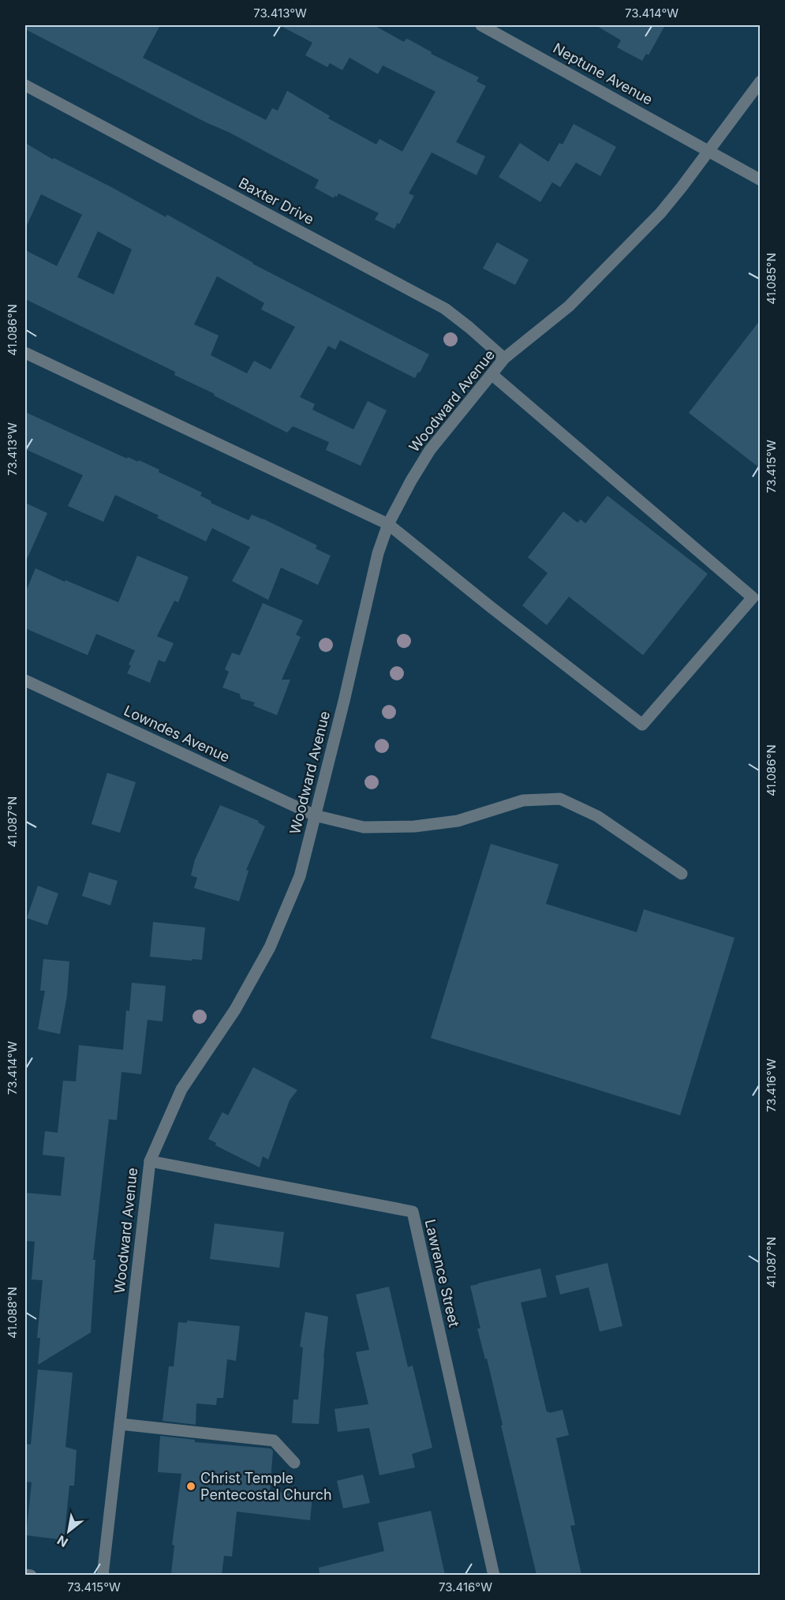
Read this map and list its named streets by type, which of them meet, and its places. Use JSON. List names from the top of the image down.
{
  "streets": {
    "street": [
      "Neptune Avenue",
      "Baxter Drive",
      "Woodward Avenue",
      "Lowndes Avenue",
      "Lawrence Street"
    ]
  },
  "crossings": [
    ["Neptune Avenue", "Woodward Avenue"],
    ["Baxter Drive", "Woodward Avenue"],
    ["Woodward Avenue", "Lowndes Avenue"],
    ["Woodward Avenue", "Lawrence Street"]
  ],
  "places": ["Christ Temple Pentecostal Church"],
  "north": "bottom left",
  "coordinates": [
    "73.413°W",
    "73.414°W",
    "41.085°N",
    "41.086°N",
    "73.415°W",
    "41.087°N",
    "73.416°W",
    "41.088°N"
  ]
}
